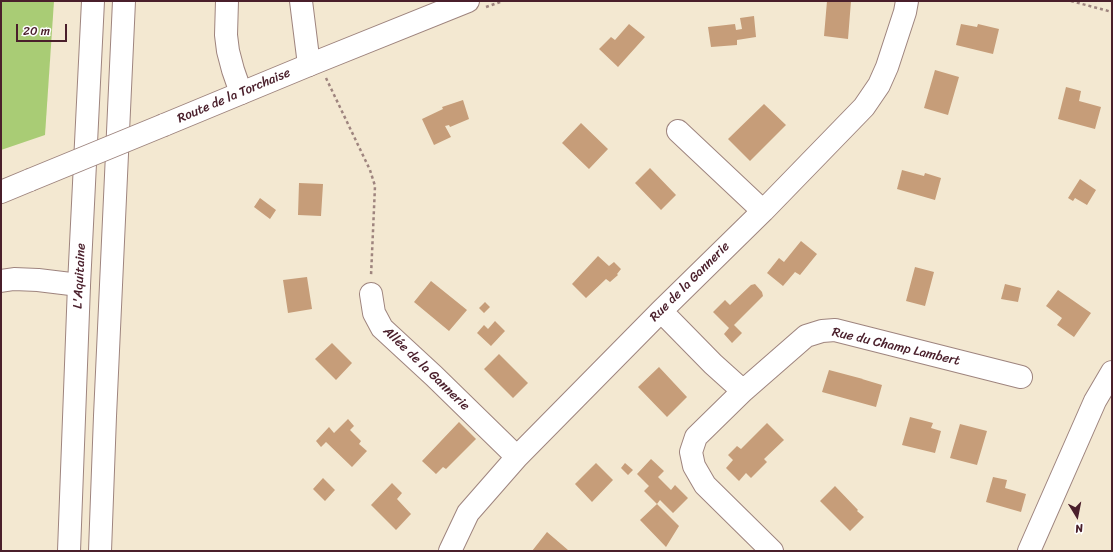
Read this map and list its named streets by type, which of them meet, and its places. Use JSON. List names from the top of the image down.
{
  "streets": {
    "main road": [
      "Route de la Torchaise",
      "L'Aquitaine",
      "Rue de la Gannerie",
      "Rue du Champ Lambert",
      "Allée de la Gannerie"
    ]
  },
  "crossings": [
    ["Rue de la Gannerie", "Allée de la Gannerie"]
  ],
  "scale_bar": "20 m",
  "north": "bottom"
}
